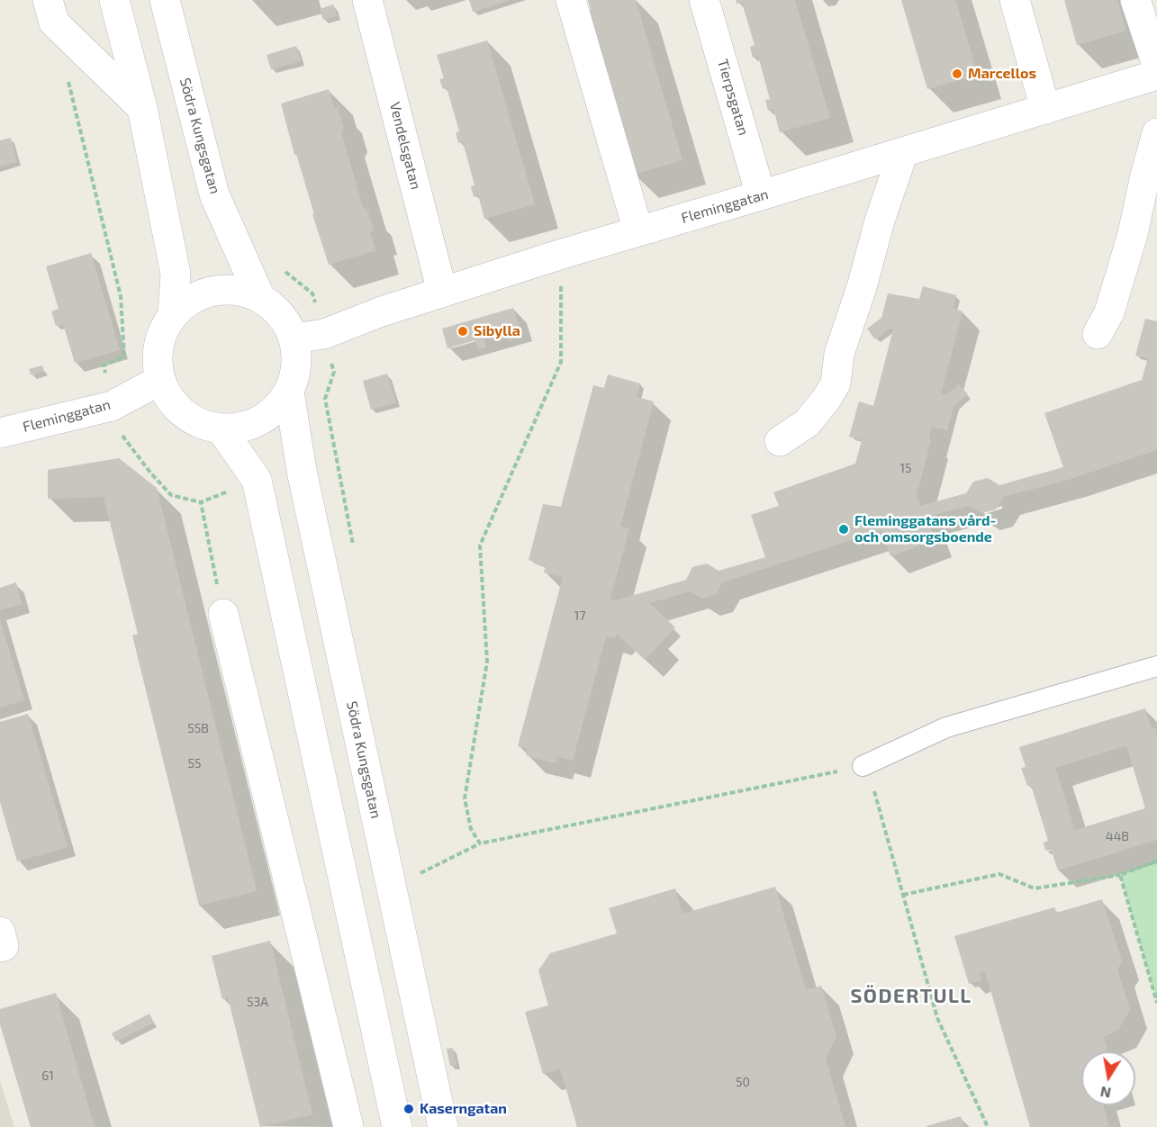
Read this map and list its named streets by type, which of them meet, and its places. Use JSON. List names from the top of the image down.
{
  "streets": {
    "street": [
      "Tierpsgatan",
      "Södra Kungsgatan",
      "Vendelsgatan",
      "Fleminggatan"
    ]
  },
  "crossings": [
    ["Tierpsgatan", "Fleminggatan"],
    ["Södra Kungsgatan", "Fleminggatan"],
    ["Vendelsgatan", "Fleminggatan"]
  ],
  "districts": ["SÖDERTULL"],
  "places": [
    "Marcellos",
    "Sibylla",
    "Fleminggatans vård- och omsorgsboende",
    "Kaserngatan"
  ],
  "house_numbers": [
    "15",
    "17",
    "55B",
    "55",
    "44B",
    "53A",
    "61",
    "50"
  ],
  "north": "bottom"
}
